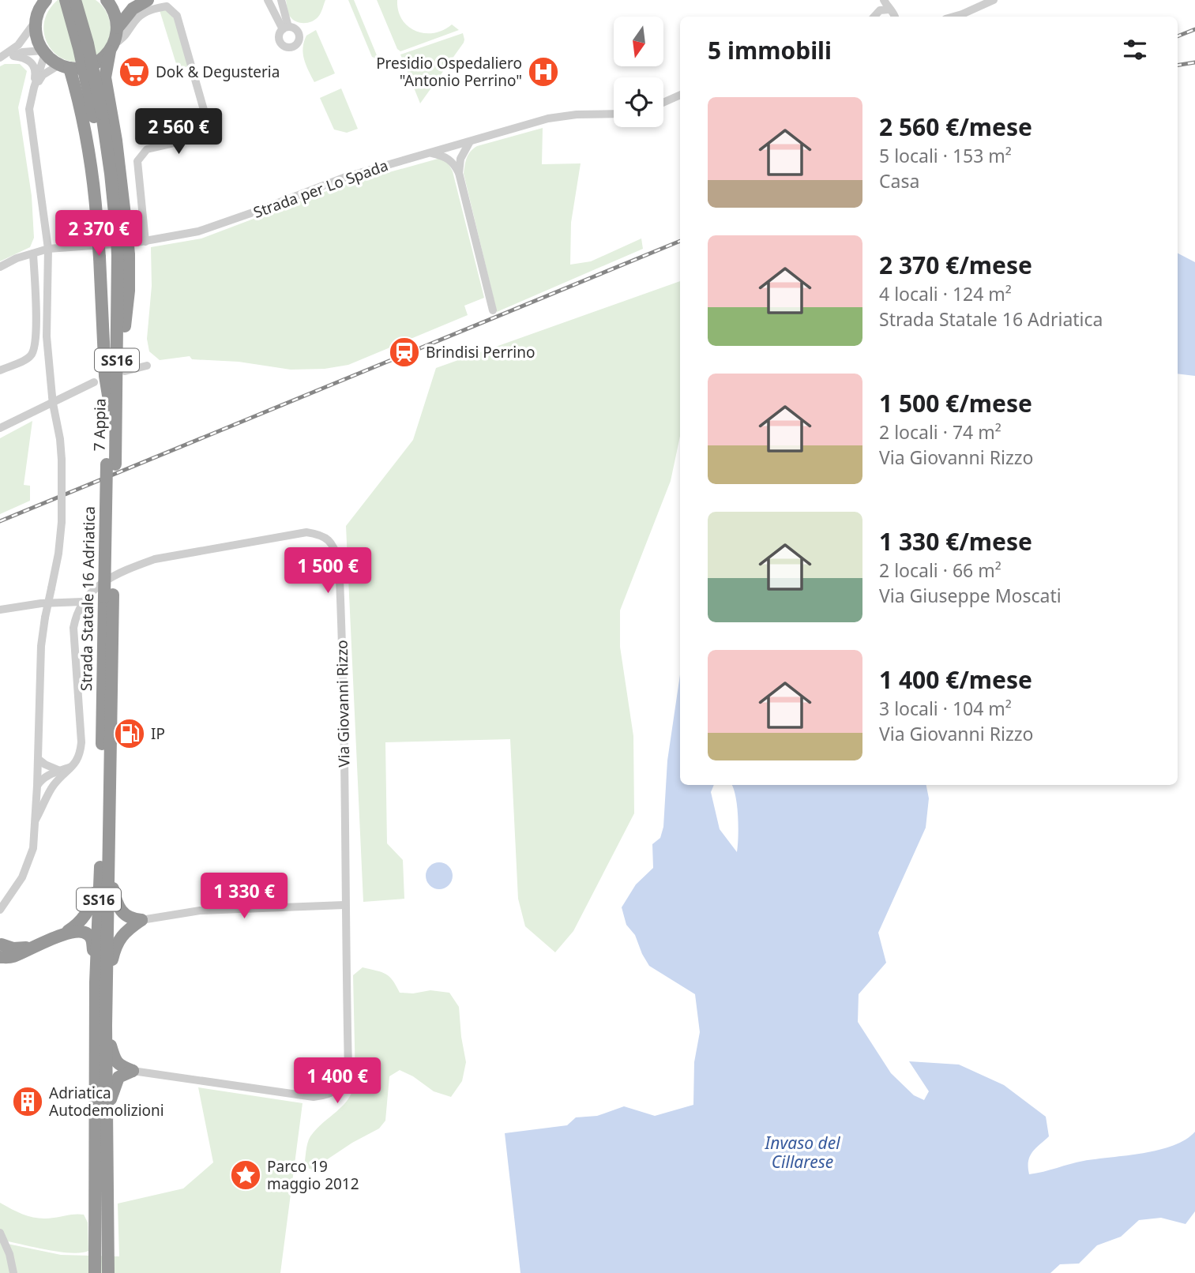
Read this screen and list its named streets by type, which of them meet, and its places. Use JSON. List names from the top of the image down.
{
  "streets": {
    "highway": ["SS16", "7 Appia", "Strada Statale 16 Adriatica"],
    "street": ["Strada per Lo Spada", "Via Giovanni Rizzo"]
  },
  "crossings": [
    ["SS16", "7 Appia"],
    ["7 Appia", "Strada Statale 16 Adriatica"]
  ],
  "water": ["Invaso del Cillarese"],
  "places": {
    "supermarket": ["Dok & Degusteria"],
    "hospital": ["Presidio Ospedaliero \"Antonio Perrino\""],
    "station": ["Brindisi Perrino"],
    "fuel station": ["IP"],
    "building": ["Adriatica Autodemolizioni"],
    "place": ["Parco 19 maggio 2012"]
  },
  "north": "bottom",
  "page": {
    "heading": "5 immobili",
    "list": [
      {
        "name": "2 560 €/mese",
        "note": "5 locali · 153 m² · Casa"
      },
      {
        "name": "2 370 €/mese",
        "note": "4 locali · 124 m² · Strada Statale 16 Adriatica"
      },
      {
        "name": "1 500 €/mese",
        "note": "2 locali · 74 m² · Via Giovanni Rizzo"
      },
      {
        "name": "1 330 €/mese",
        "note": "2 locali · 66 m² · Via Giuseppe Moscati"
      },
      {
        "name": "1 400 €/mese",
        "note": "3 locali · 104 m² · Via Giovanni Rizzo"
      }
    ],
    "price": [
      "2 560 €",
      "2 370 €",
      "1 500 €",
      "1 330 €",
      "1 400 €"
    ]
  }
}
